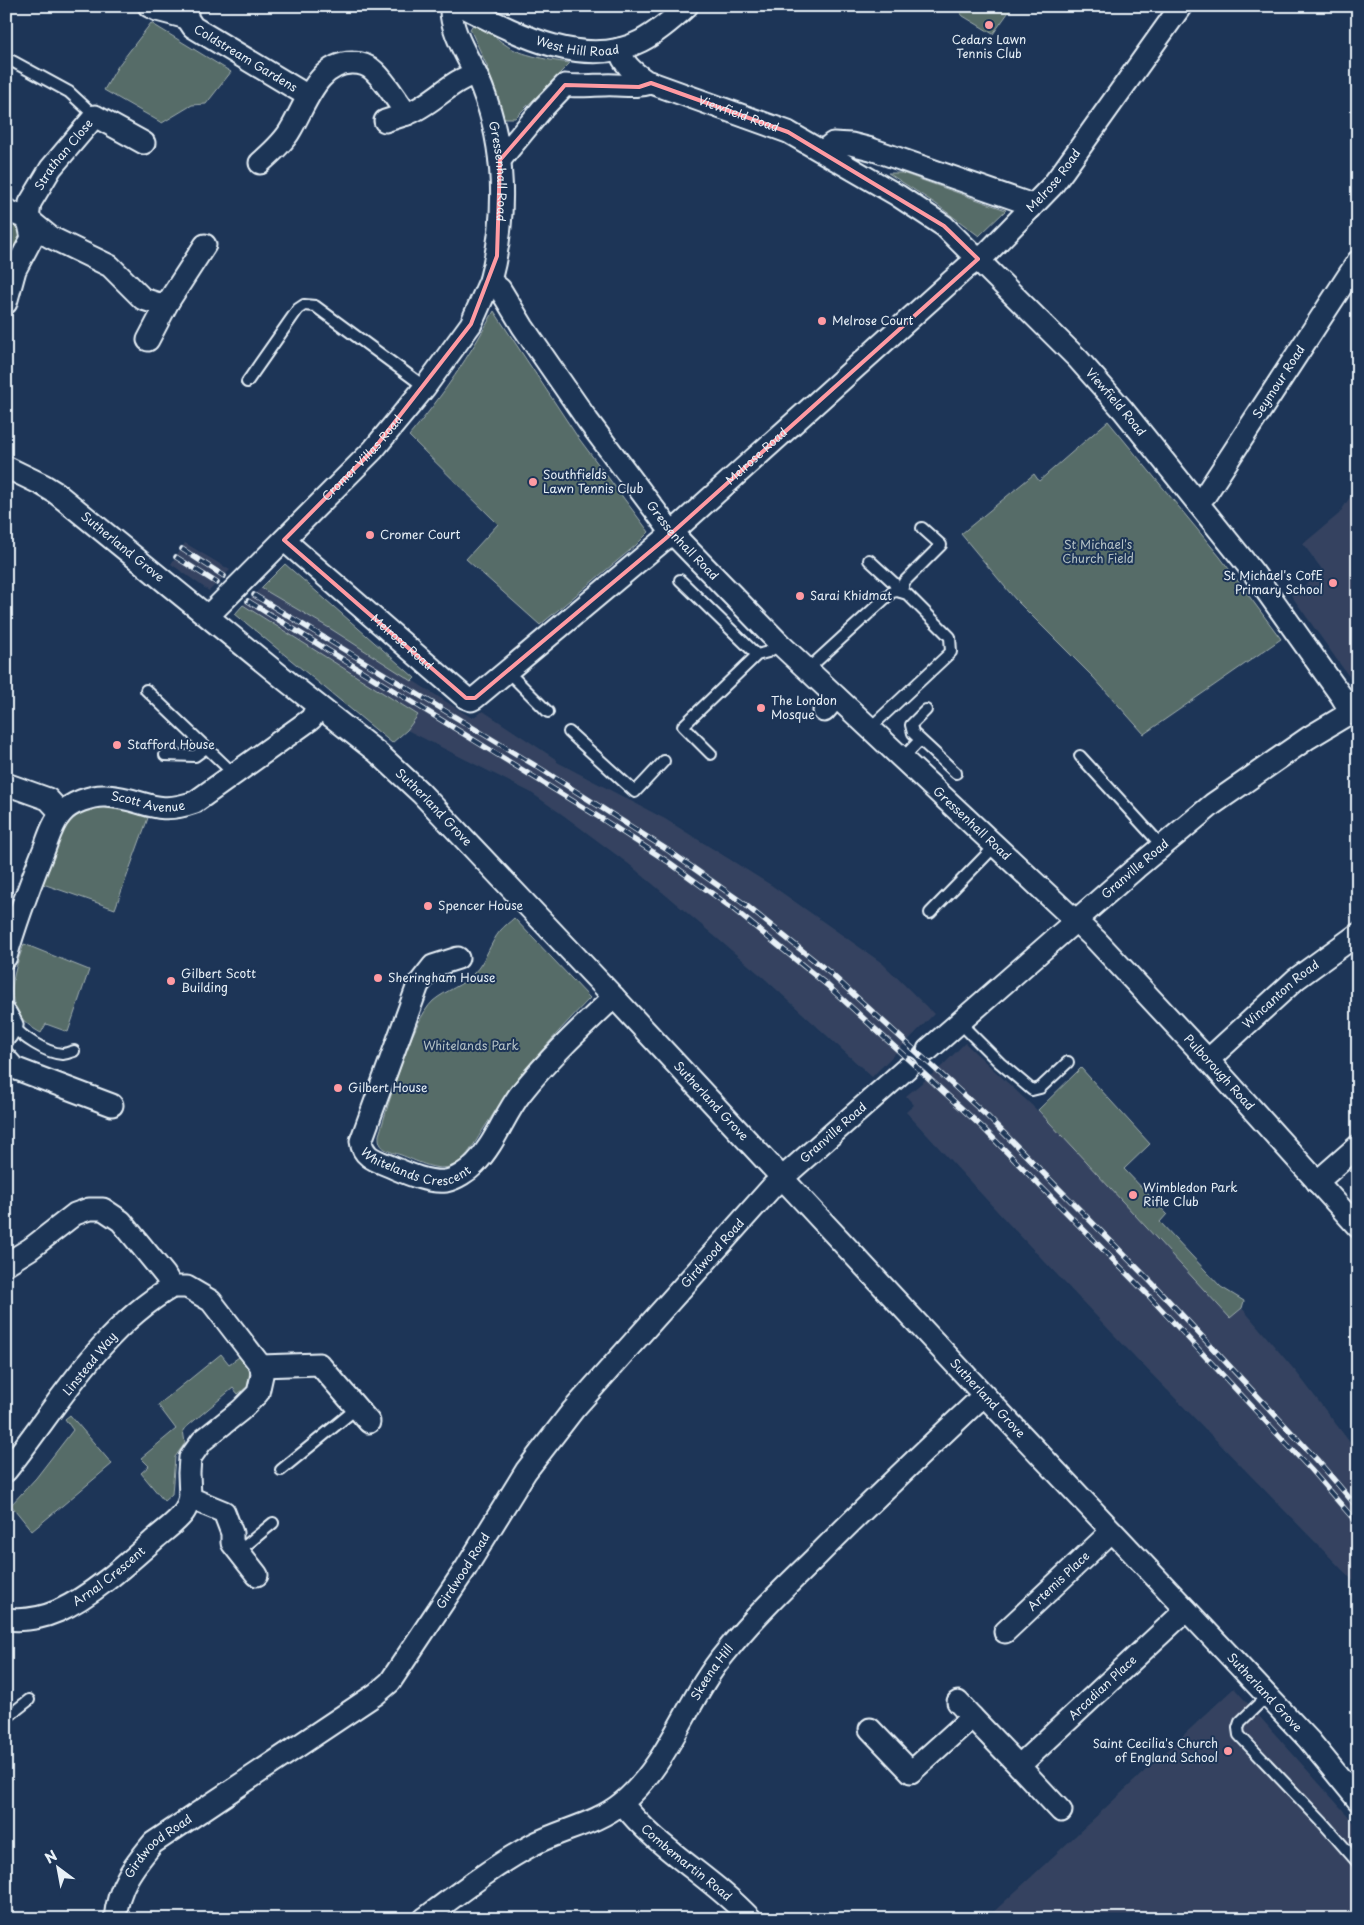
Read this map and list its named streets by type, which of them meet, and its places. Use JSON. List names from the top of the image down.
{
  "streets": {
    "street": [
      "West Hill Road",
      "Coldstream Gardens",
      "Viewfield Road",
      "Strathan Close",
      "Gressenhall Road",
      "Melrose Road",
      "Seymour Road",
      "Cromer Villas Road",
      "Sutherland Grove",
      "Scott Avenue",
      "Granville Road",
      "Wincanton Road",
      "Pulborough Road",
      "Whitelands Crescent",
      "Girdwood Road",
      "Linstead Way",
      "Arnal Crescent",
      "Artemis Place",
      "Skeena Hill",
      "Arcadian Place",
      "Combemartin Road"
    ]
  },
  "crossings": [
    ["West Hill Road", "Viewfield Road"],
    ["Viewfield Road", "Melrose Road"],
    ["Viewfield Road", "Seymour Road"],
    ["Viewfield Road", "Granville Road"],
    ["Gressenhall Road", "Melrose Road"],
    ["Gressenhall Road", "Cromer Villas Road"],
    ["Gressenhall Road", "Granville Road"],
    ["Gressenhall Road", "Pulborough Road"],
    ["Melrose Road", "Cromer Villas Road"],
    ["Cromer Villas Road", "Sutherland Grove"],
    ["Sutherland Grove", "Scott Avenue"],
    ["Sutherland Grove", "Granville Road"],
    ["Sutherland Grove", "Whitelands Crescent"],
    ["Sutherland Grove", "Girdwood Road"],
    ["Sutherland Grove", "Artemis Place"],
    ["Sutherland Grove", "Skeena Hill"],
    ["Sutherland Grove", "Arcadian Place"],
    ["Granville Road", "Pulborough Road"],
    ["Granville Road", "Girdwood Road"],
    ["Wincanton Road", "Pulborough Road"],
    ["Skeena Hill", "Combemartin Road"]
  ],
  "parks": ["St Michael's Church Field", "Whitelands Park"],
  "places": [
    "Cedars Lawn Tennis Club",
    "Melrose Court",
    "Southfields Lawn Tennis Club",
    "Cromer Court",
    "St Michael's CofE Primary School",
    "Sarai Khidmat",
    "The London Mosque",
    "Stafford House",
    "Spencer House",
    "Sheringham House",
    "Gilbert Scott Building",
    "Gilbert House",
    "Wimbledon Park Rifle Club",
    "Saint Cecilia's Church of England School"
  ],
  "north": "top left"
}
